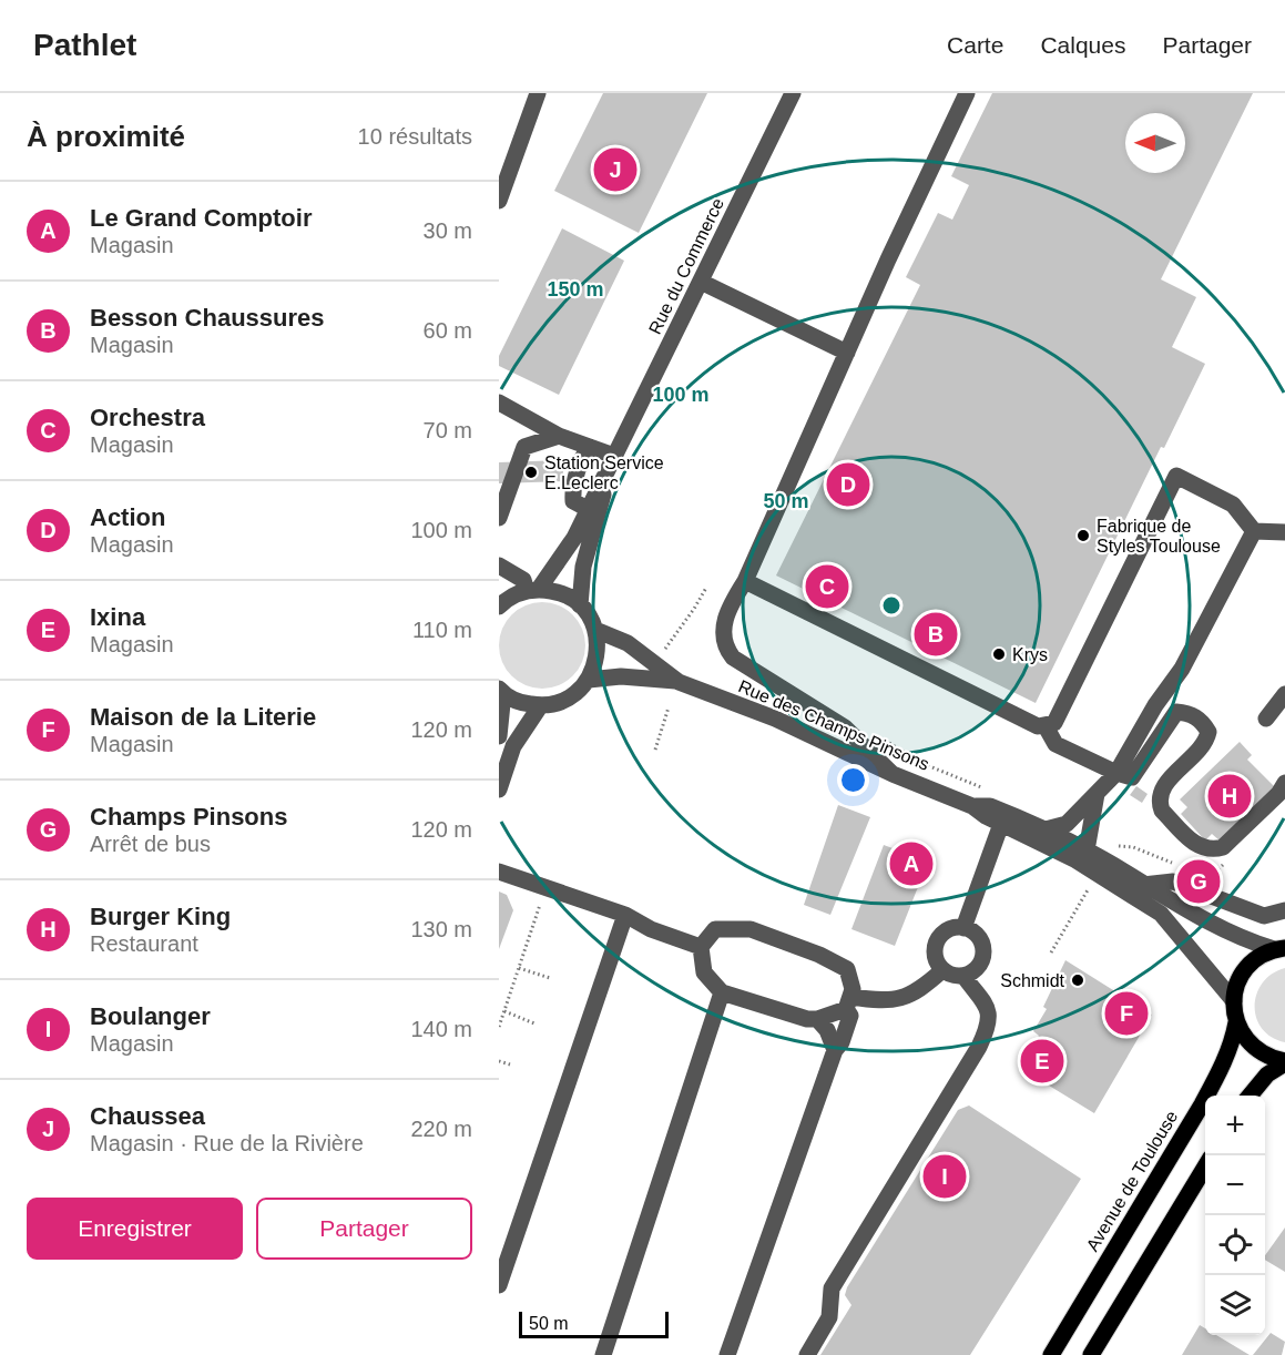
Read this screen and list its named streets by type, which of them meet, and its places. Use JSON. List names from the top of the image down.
{
  "streets": {
    "main road": ["Avenue de Toulouse"],
    "street": ["Rue du Commerce", "Rue des Champs Pinsons"]
  },
  "places": [
    "Station Service E.Leclerc",
    "Fabrique de Styles Toulouse",
    "Krys",
    "Schmidt"
  ],
  "scale_bar": "50 m",
  "north": "left",
  "page": {
    "header": "Pathlet",
    "nav": ["Carte", "Calques", "Partager"],
    "heading": ["À proximité", "10 résultats"],
    "pins": [
      "J",
      "D",
      "C",
      "B",
      "H",
      "A",
      "G",
      "F",
      "E",
      "I"
    ],
    "list": [
      {
        "mark": "A",
        "name": "Le Grand Comptoir",
        "note": "Magasin",
        "value": "30 m"
      },
      {
        "mark": "B",
        "name": "Besson Chaussures",
        "note": "Magasin",
        "value": "60 m"
      },
      {
        "mark": "C",
        "name": "Orchestra",
        "note": "Magasin",
        "value": "70 m"
      },
      {
        "mark": "D",
        "name": "Action",
        "note": "Magasin",
        "value": "100 m"
      },
      {
        "mark": "E",
        "name": "Ixina",
        "note": "Magasin",
        "value": "110 m"
      },
      {
        "mark": "F",
        "name": "Maison de la Literie",
        "note": "Magasin",
        "value": "120 m"
      },
      {
        "mark": "G",
        "name": "Champs Pinsons",
        "note": "Arrêt de bus",
        "value": "120 m"
      },
      {
        "mark": "H",
        "name": "Burger King",
        "note": "Restaurant",
        "value": "130 m"
      },
      {
        "mark": "I",
        "name": "Boulanger",
        "note": "Magasin",
        "value": "140 m"
      },
      {
        "mark": "J",
        "name": "Chaussea",
        "note": "Magasin · Rue de la Rivière",
        "value": "220 m"
      }
    ],
    "map_buttons": ["+", "−"],
    "buttons": ["Enregistrer", "Partager"],
    "scale": "50 m"
  },
  "rings": ["150 m", "100 m", "50 m"]
}
